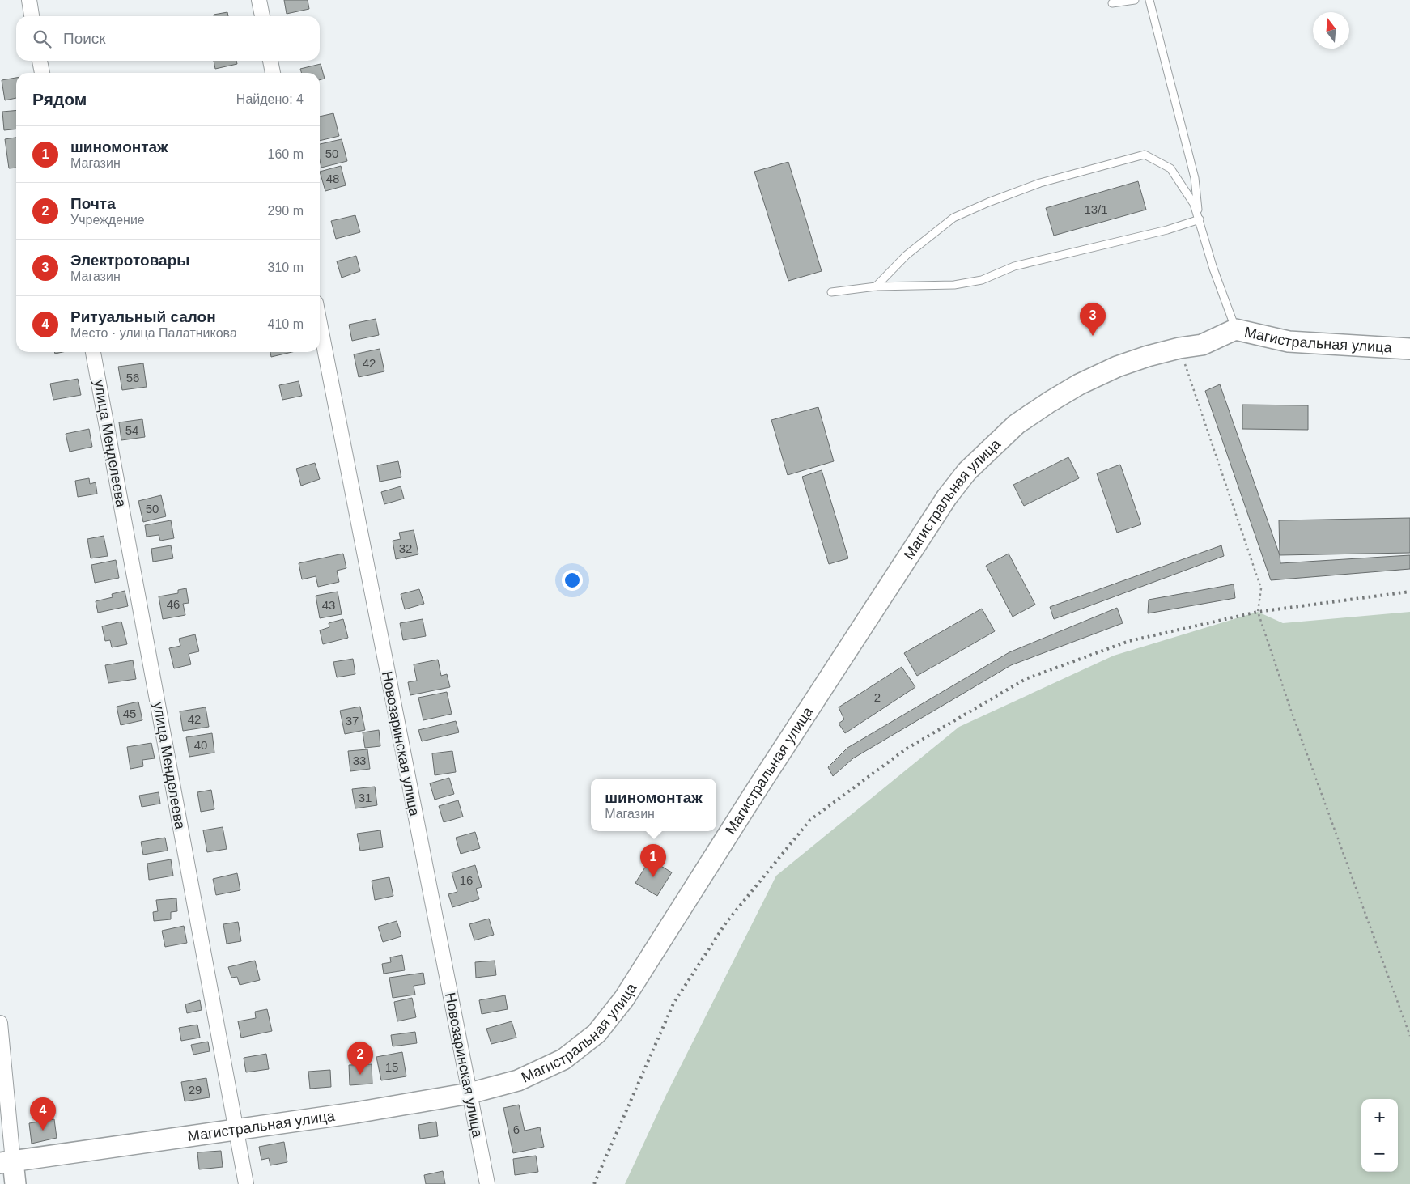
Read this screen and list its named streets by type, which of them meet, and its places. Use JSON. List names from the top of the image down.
{
  "streets": {
    "main road": ["Магистральная улица"],
    "street": ["улица Менделеева", "Новозаринская улица"]
  },
  "crossings": [
    ["Магистральная улица", "улица Менделеева"],
    ["Магистральная улица", "Новозаринская улица"]
  ],
  "house_numbers": [
    "50",
    "48",
    "13/1",
    "42",
    "56",
    "54",
    "50",
    "32",
    "46",
    "43",
    "2",
    "45",
    "42",
    "37",
    "40",
    "33",
    "31",
    "16",
    "15",
    "29",
    "6"
  ],
  "north": "top",
  "page": {
    "search": "Поиск",
    "heading": ["Рядом", "Найдено: 4"],
    "list": [
      {
        "mark": "1",
        "name": "шиномонтаж",
        "note": "Магазин",
        "value": "160 m"
      },
      {
        "mark": "2",
        "name": "Почта",
        "note": "Учреждение",
        "value": "290 m"
      },
      {
        "mark": "3",
        "name": "Электротовары",
        "note": "Магазин",
        "value": "310 m"
      },
      {
        "mark": "4",
        "name": "Ритуальный салон",
        "note": "Место · улица Палатникова",
        "value": "410 m"
      }
    ],
    "pins": [
      "3",
      "1",
      "2",
      "4"
    ],
    "popup": ["шиномонтаж", "Магазин"],
    "map_buttons": ["+", "−"]
  }
}
